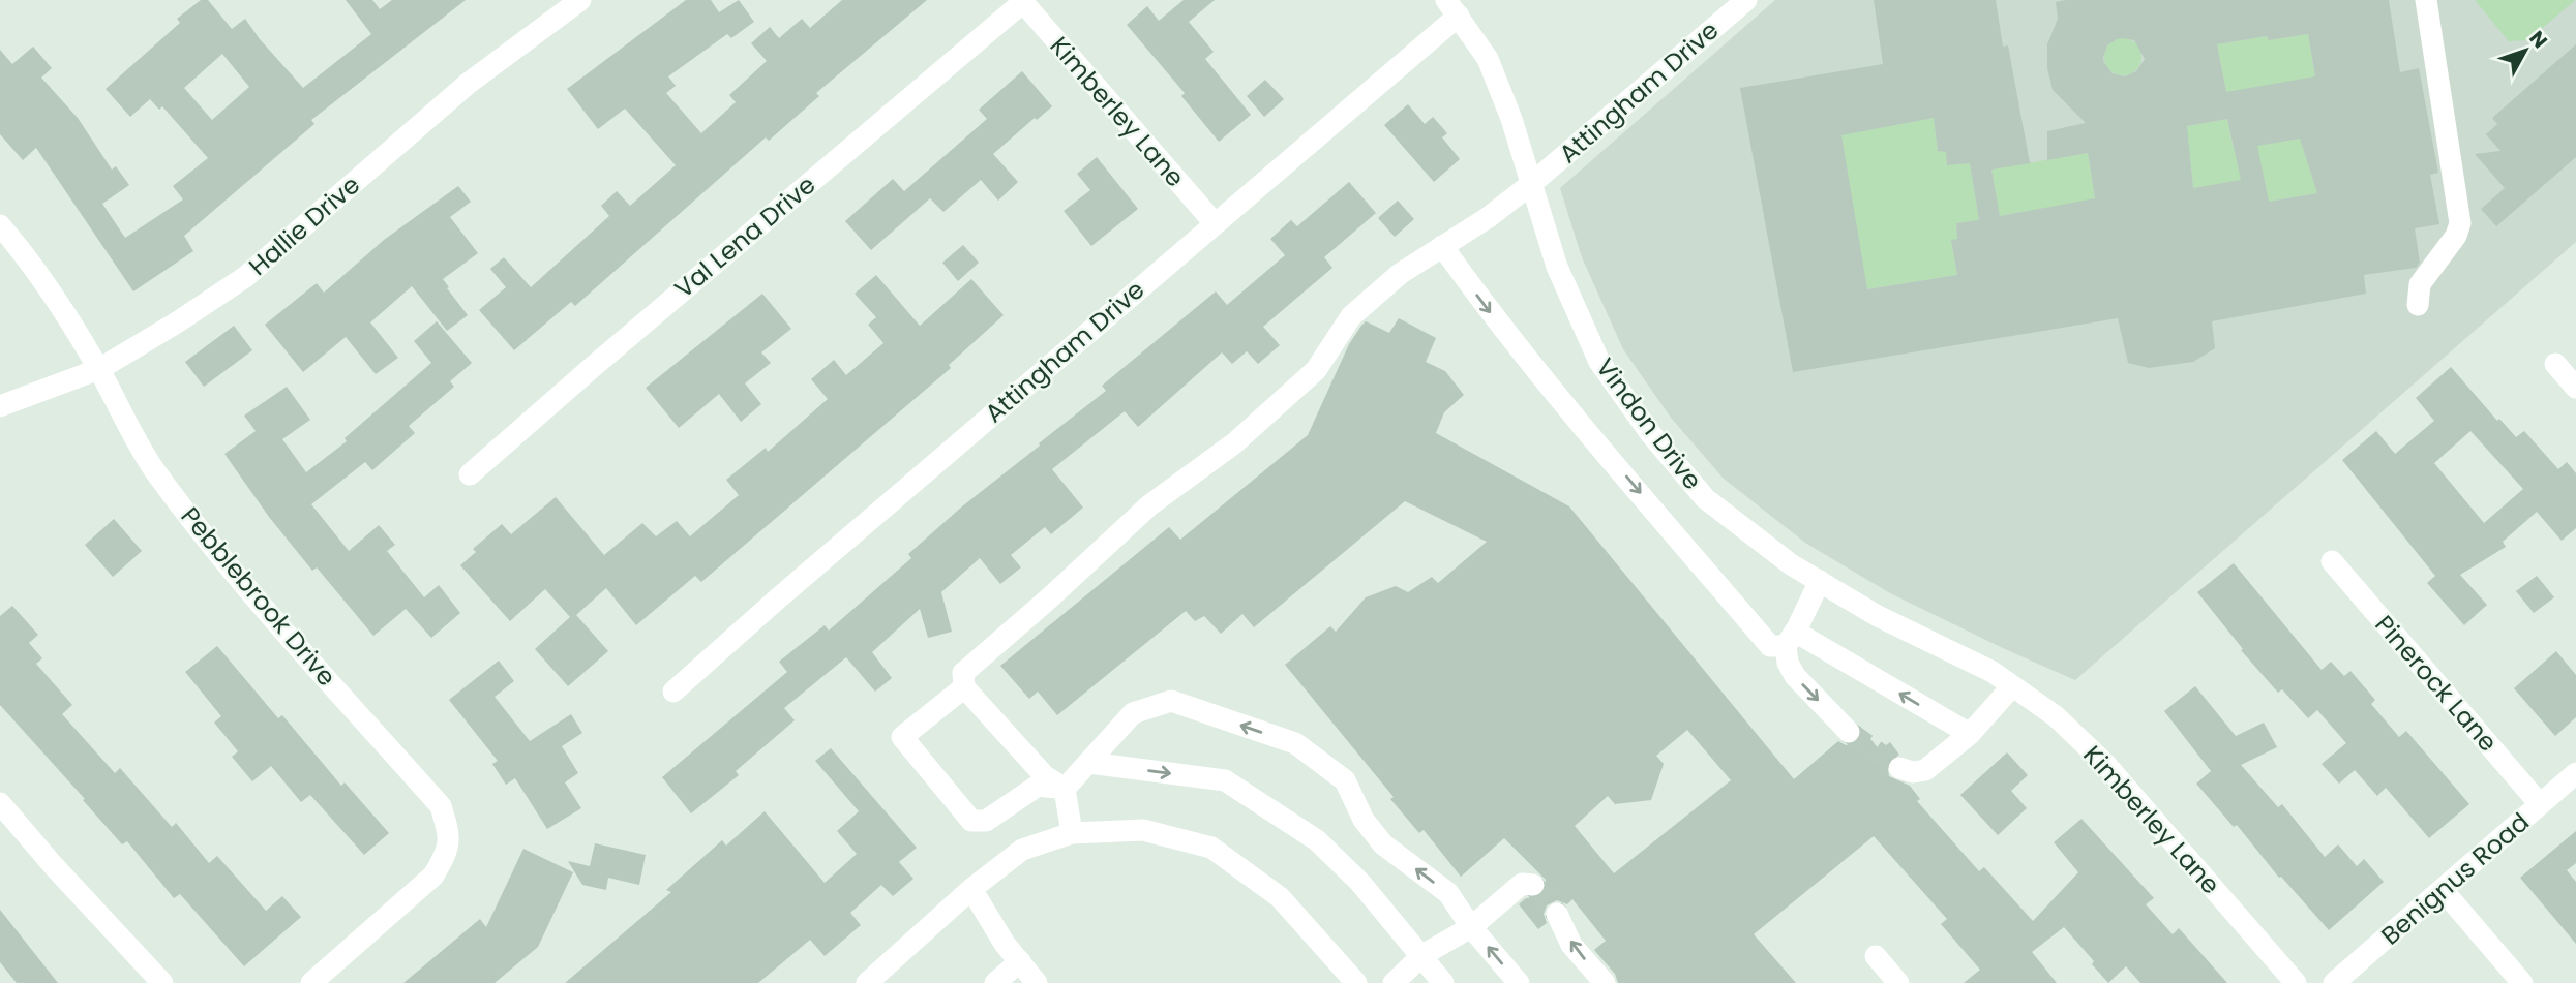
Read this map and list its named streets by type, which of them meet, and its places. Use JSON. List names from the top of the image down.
{
  "streets": {
    "street": [
      "Attingham Drive",
      "Kimberley Lane",
      "Hallie Drive",
      "Val Lena Drive",
      "Vindon Drive",
      "Pebblebrook Drive",
      "Pinerock Lane",
      "Benignus Road"
    ]
  },
  "crossings": [
    ["Attingham Drive", "Kimberley Lane"],
    ["Attingham Drive", "Vindon Drive"],
    ["Kimberley Lane", "Val Lena Drive"],
    ["Kimberley Lane", "Vindon Drive"],
    ["Hallie Drive", "Pebblebrook Drive"],
    ["Pinerock Lane", "Benignus Road"]
  ],
  "north": "top right"
}
